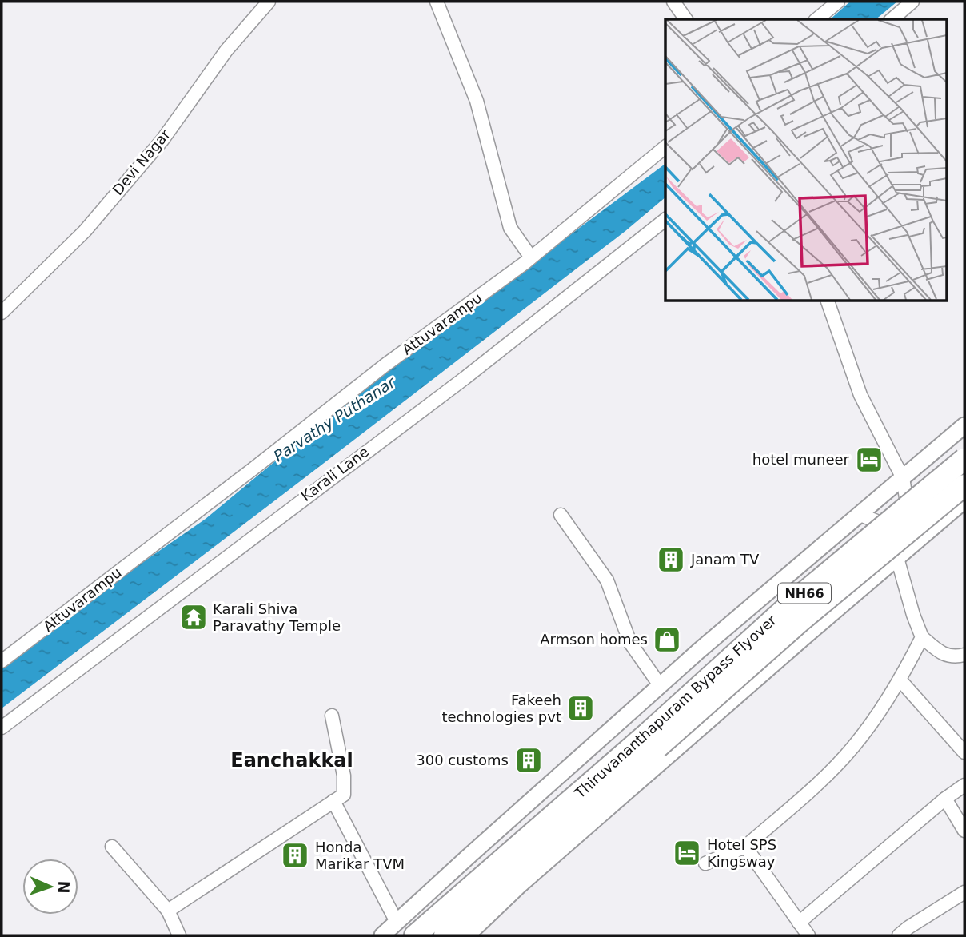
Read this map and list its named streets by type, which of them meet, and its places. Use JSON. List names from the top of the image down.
{
  "streets": {
    "highway": ["NH66", "Thiruvananthapuram Bypass Flyover"],
    "street": ["Devi Nagar", "Attuvarampu", "Karali Lane"]
  },
  "districts": ["Eanchakkal"],
  "water": ["Parvathy Puthanar"],
  "places": {
    "hotel": ["hotel muneer", "Hotel SPS Kingsway"],
    "building": [
      "Janam TV",
      "Fakeeh technologies pvt",
      "300 customs",
      "Honda Marikar TVM"
    ],
    "temple": ["Karali Shiva Paravathy Temple"],
    "shop": ["Armson homes"]
  },
  "north": "right"
}
